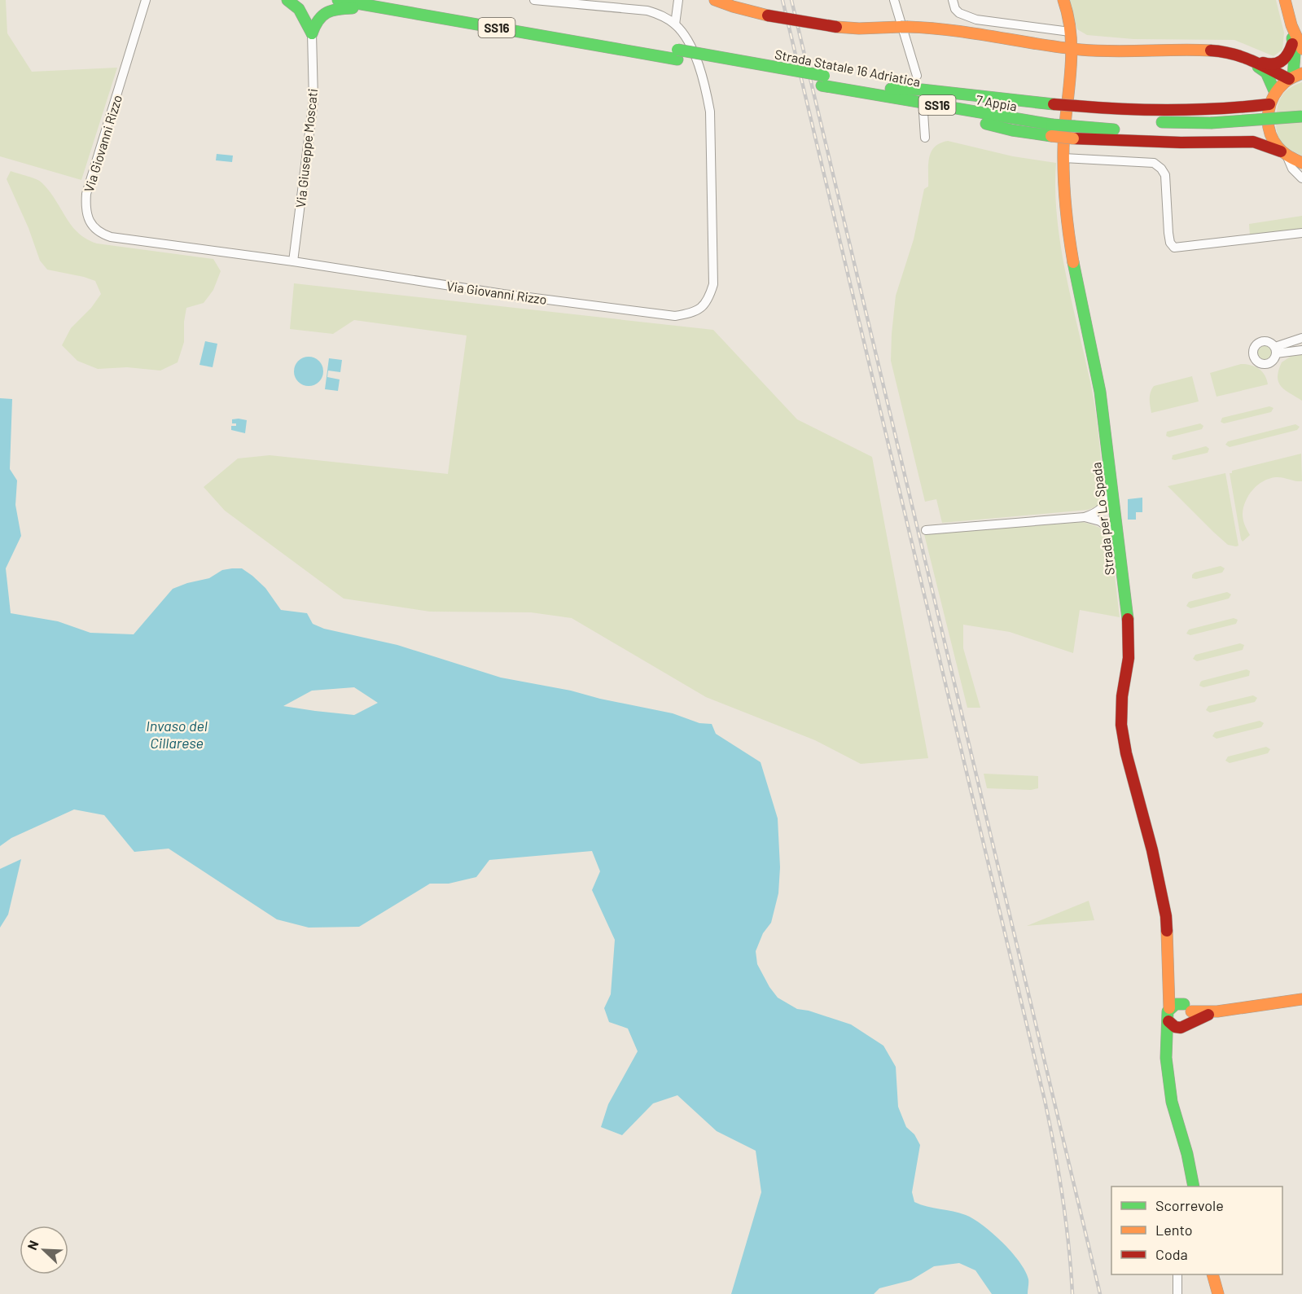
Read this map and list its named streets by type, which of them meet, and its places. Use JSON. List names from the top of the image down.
{
  "streets": {
    "main road": ["SS16", "7 Appia", "Strada per Lo Spada"],
    "street": ["Via Giovanni Rizzo", "Via Giuseppe Moscati"]
  },
  "crossings": [
    ["SS16", "7 Appia"],
    ["Via Giovanni Rizzo", "Via Giuseppe Moscati"]
  ],
  "water": ["Invaso del Cillarese"],
  "legend": ["Scorrevole", "Lento", "Coda"],
  "north": "top left"
}
